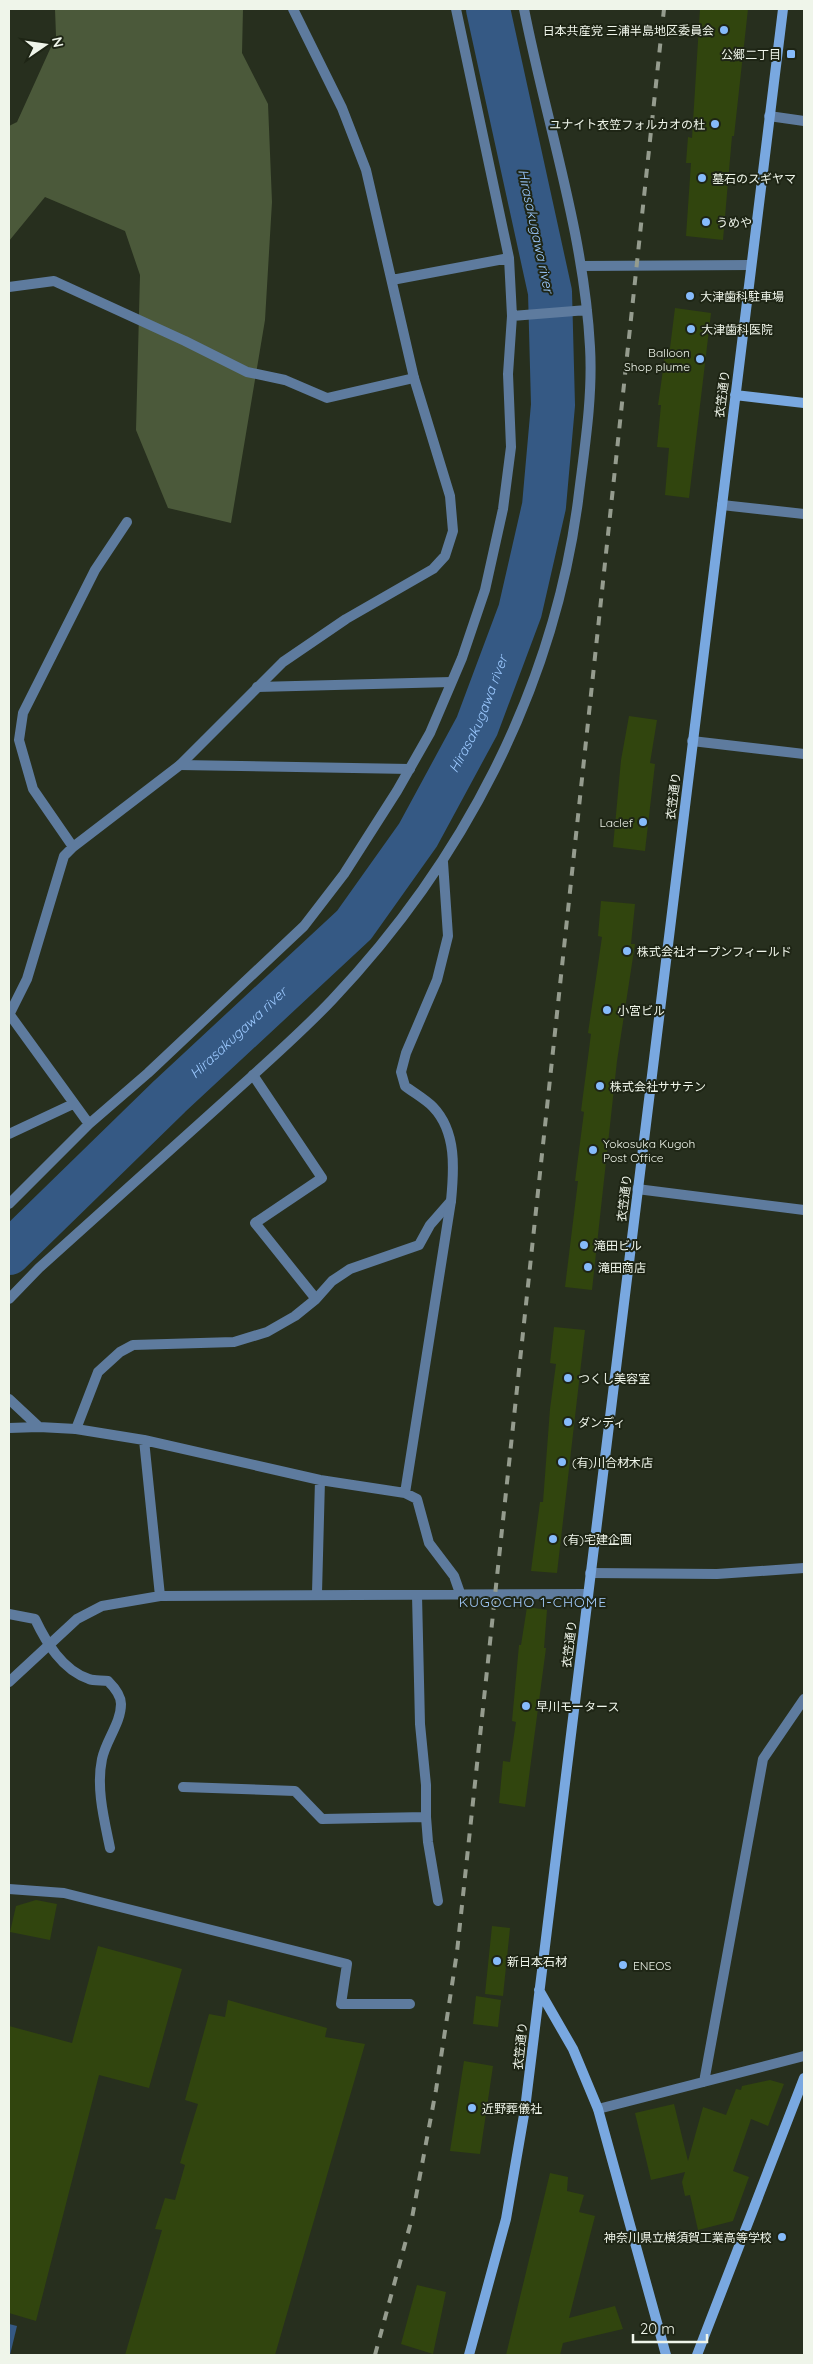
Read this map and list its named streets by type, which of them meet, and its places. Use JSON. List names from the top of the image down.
{
  "streets": {
    "street": ["衣笠通り"]
  },
  "districts": ["KUGOCHO 1-CHOME"],
  "water": ["Hirasakugawa river"],
  "places": {
    "other": [
      "日本共産党 三浦半島地区委員会",
      "ユナイト衣笠フォルカオの杜",
      "墓石のスギヤマ",
      "うめや",
      "大津歯科駐車場",
      "大津歯科医院",
      "Balloon Shop plume",
      "Laclef",
      "株式会社オープンフィールド",
      "小宮ビル",
      "株式会社ササテン",
      "Yokosuka Kugoh Post Office",
      "滝田ビル",
      "滝田商店",
      "つくし美容室",
      "ダンディ",
      "(有)川合材木店",
      "(有)宅建企画",
      "早川モータース",
      "新日本石材",
      "ENEOS",
      "近野葬儀社",
      "神奈川県立横須賀工業高等学校"
    ],
    "transit": ["公郷二丁目"]
  },
  "scale_bar": "20 m",
  "north": "right"
}
